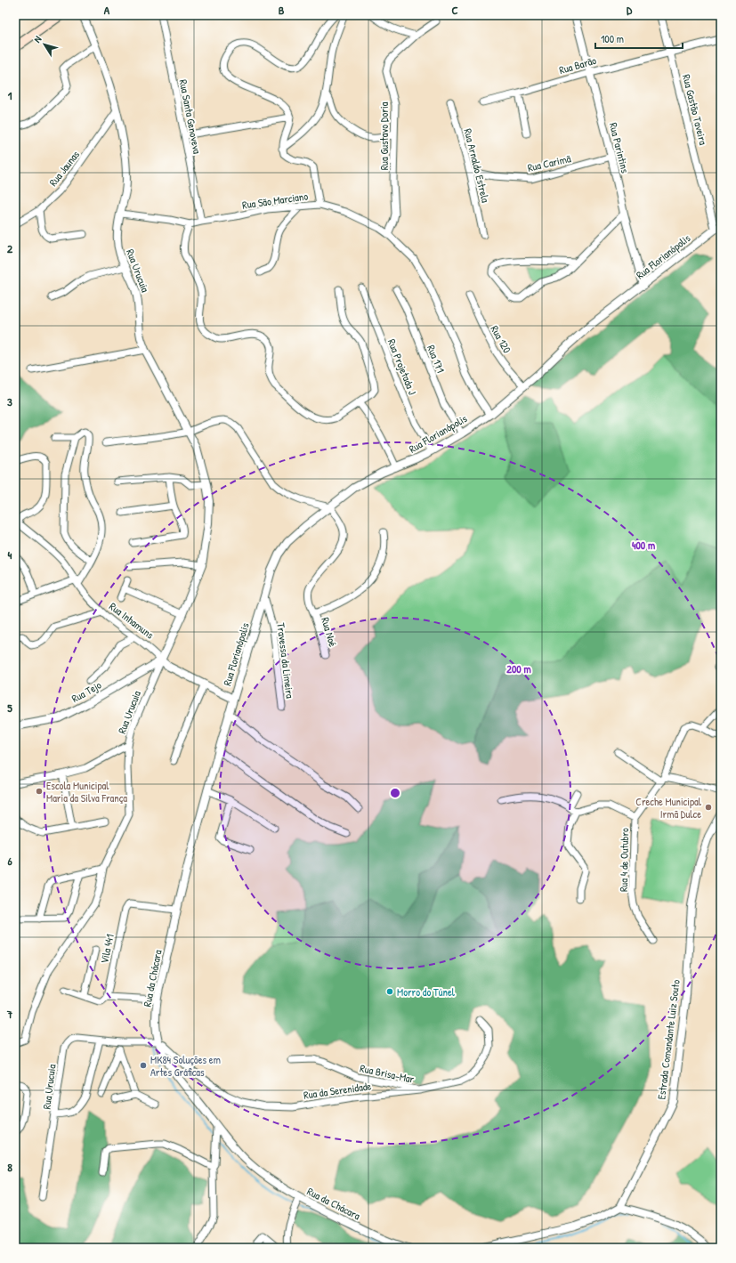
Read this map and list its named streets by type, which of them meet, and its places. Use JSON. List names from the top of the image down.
{
  "streets": {
    "street": [
      "Rua Barão",
      "Rua Gastão Taveira",
      "Rua Santa Genoveva",
      "Rua Gustavo Doria",
      "Rua Parintins",
      "Rua Carimã",
      "Rua Arnaldo Estrela",
      "Rua Jaunas",
      "Rua São Marciano",
      "Rua Florianópolis",
      "Rua Urucuia",
      "Rua 120",
      "Rua 171",
      "Rua Projetada J",
      "Rua Inhamuns",
      "Rua Noé",
      "Travessa da Limeira",
      "Rua Tejo",
      "Rua 4 de Outubro",
      "Vila 441",
      "Rua da Chácara",
      "Estrada Comandante Luiz Souto",
      "Rua Brisa-Mar",
      "Rua da Serenidade"
    ]
  },
  "crossings": [
    ["Rua Barão", "Rua Gastão Taveira"],
    ["Rua Barão", "Rua Parintins"],
    ["Rua Gastão Taveira", "Rua Florianópolis"],
    ["Rua Santa Genoveva", "Rua São Marciano"],
    ["Rua Gustavo Doria", "Rua São Marciano"],
    ["Rua Parintins", "Rua Carimã"],
    ["Rua Parintins", "Rua Florianópolis"],
    ["Rua Carimã", "Rua Arnaldo Estrela"],
    ["Rua Jaunas", "Rua Urucuia"],
    ["Rua São Marciano", "Rua Florianópolis"],
    ["Rua São Marciano", "Rua Urucuia"],
    ["Rua Florianópolis", "Rua 120"],
    ["Rua Florianópolis", "Rua 171"],
    ["Rua Florianópolis", "Rua Projetada J"],
    ["Rua Florianópolis", "Rua Inhamuns"],
    ["Rua Florianópolis", "Rua Noé"],
    ["Rua Florianópolis", "Travessa da Limeira"],
    ["Rua Florianópolis", "Rua da Chácara"],
    ["Rua Urucuia", "Rua Inhamuns"],
    ["Rua Urucuia", "Rua Tejo"],
    ["Rua Urucuia", "Rua da Chácara"],
    ["Rua Urucuia", "Rua da Serenidade"],
    ["Rua Inhamuns", "Rua Tejo"],
    ["Rua Inhamuns", "Rua da Chácara"],
    ["Vila 441", "Rua da Chácara"],
    ["Rua da Chácara", "Rua da Serenidade"],
    ["Rua Brisa-Mar", "Rua da Serenidade"]
  ],
  "places": [
    "Escola Municipal Maria da Silva França",
    "Creche Municipal Irmã Dulce",
    "Morro do Túnel",
    "MK84 Soluções em Artes Gráficas"
  ],
  "scale_bar": "100 m",
  "north": "top left",
  "grid": {
    "columns": [
      "A",
      "B",
      "C",
      "D"
    ],
    "rows": [
      "1",
      "2",
      "3",
      "4",
      "5",
      "6",
      "7",
      "8"
    ]
  },
  "rings": ["400 m", "200 m"]
}
